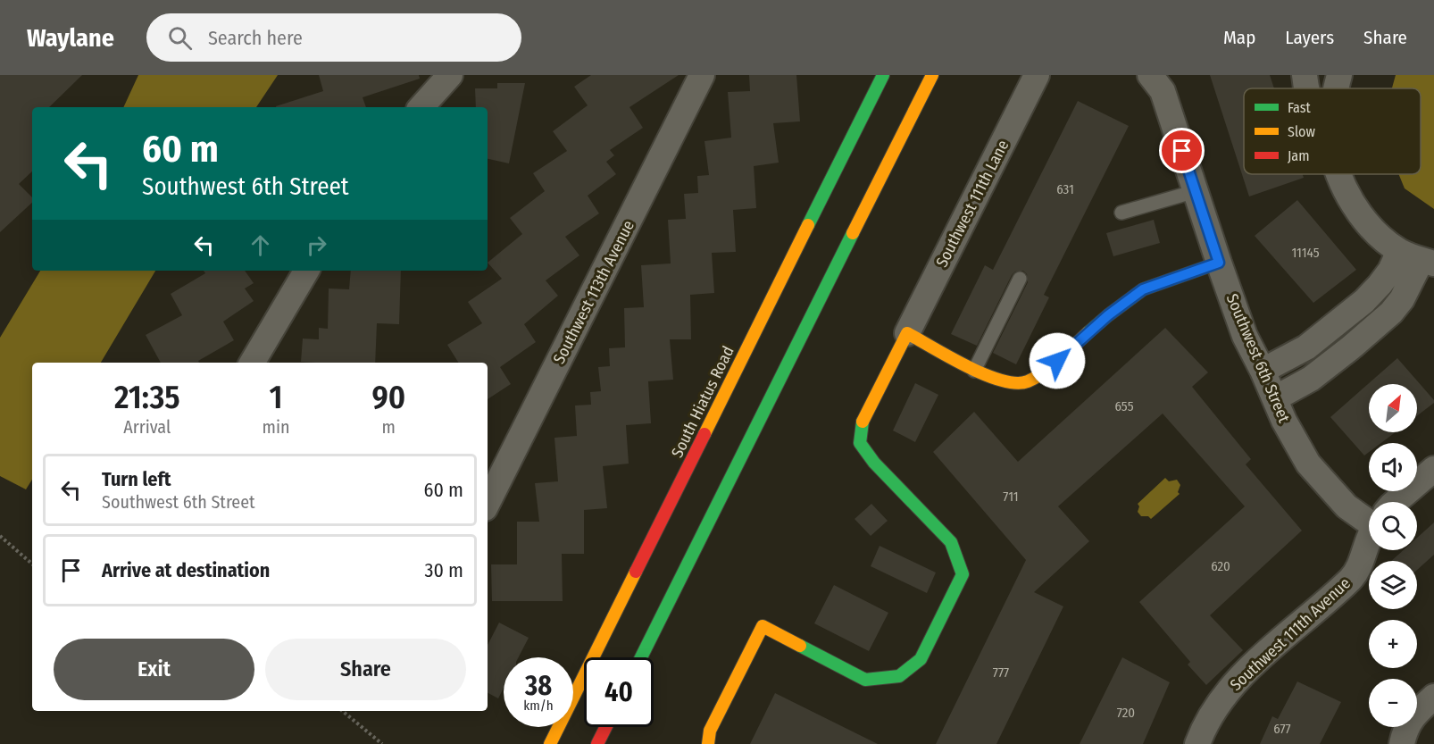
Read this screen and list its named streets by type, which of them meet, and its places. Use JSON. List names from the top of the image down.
{
  "streets": {
    "main road": ["South Hiatus Road"],
    "street": [
      "Southwest 111th Lane",
      "Southwest 113th Avenue",
      "Southwest 6th Street",
      "Southwest 111th Avenue"
    ]
  },
  "house_numbers": [
    "631",
    "11145",
    "655",
    "711",
    "620",
    "777",
    "720",
    "677"
  ],
  "legend": ["Fast", "Slow", "Jam"],
  "north": "top right",
  "page": {
    "header": "Waylane",
    "search": "Search here",
    "nav": ["Map", "Layers", "Share"],
    "turn": ["60 m", "Southwest 6th Street"],
    "eta": [
      "21:35",
      "Arrival",
      "1",
      "min",
      "90",
      "m"
    ],
    "map_buttons": ["+", "−"],
    "list": [
      {
        "name": "Turn left",
        "note": "Southwest 6th Street",
        "value": "60 m"
      },
      {
        "name": "Arrive at destination",
        "value": "30 m"
      }
    ],
    "buttons": ["Exit", "Share"],
    "speed": "38 km/h",
    "limit": "40"
  }
}
